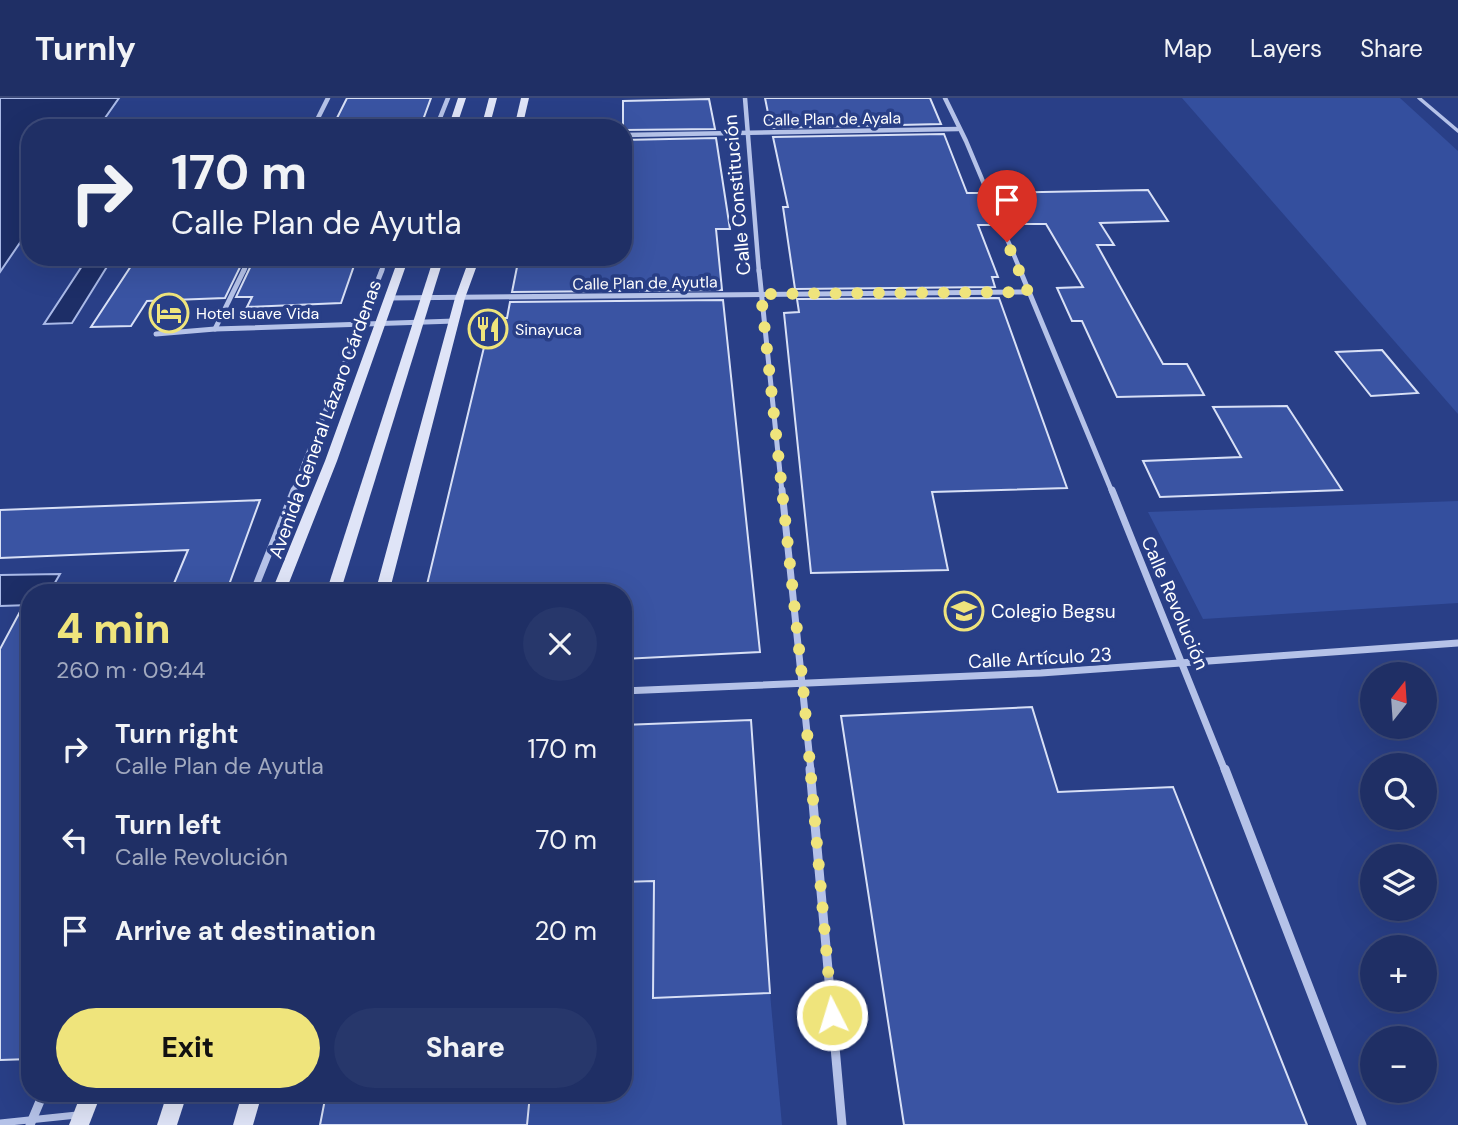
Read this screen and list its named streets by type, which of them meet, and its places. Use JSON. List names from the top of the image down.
{
  "streets": {
    "street": [
      "Calle Plan de Ayala",
      "Calle Constitución",
      "Calle Plan de Ayutla",
      "Avenida General Lázaro Cárdenas",
      "Calle Revolución",
      "Calle Artículo 23"
    ]
  },
  "crossings": [
    ["Calle Plan de Ayala", "Calle Constitución"],
    ["Calle Plan de Ayala", "Calle Revolución"],
    ["Calle Constitución", "Calle Plan de Ayutla"],
    ["Calle Constitución", "Calle Artículo 23"],
    ["Calle Plan de Ayutla", "Avenida General Lázaro Cárdenas"],
    ["Calle Plan de Ayutla", "Calle Revolución"],
    ["Calle Revolución", "Calle Artículo 23"]
  ],
  "places": {
    "hotel": ["Hotel suave Vida"],
    "restaurant": ["Sinayuca"],
    "school or university": ["Colegio Begsu"]
  },
  "north": "top",
  "page": {
    "header": "Turnly",
    "nav": ["Map", "Layers", "Share"],
    "turn": ["170 m", "Calle Plan de Ayutla"],
    "heading": ["4 min", "260 m · 09:44"],
    "map_buttons": ["+", "−"],
    "list": [
      {
        "name": "Turn right",
        "note": "Calle Plan de Ayutla",
        "value": "170 m"
      },
      {
        "name": "Turn left",
        "note": "Calle Revolución",
        "value": "70 m"
      },
      {
        "name": "Arrive at destination",
        "value": "20 m"
      }
    ],
    "buttons": ["Exit", "Share"]
  }
}
